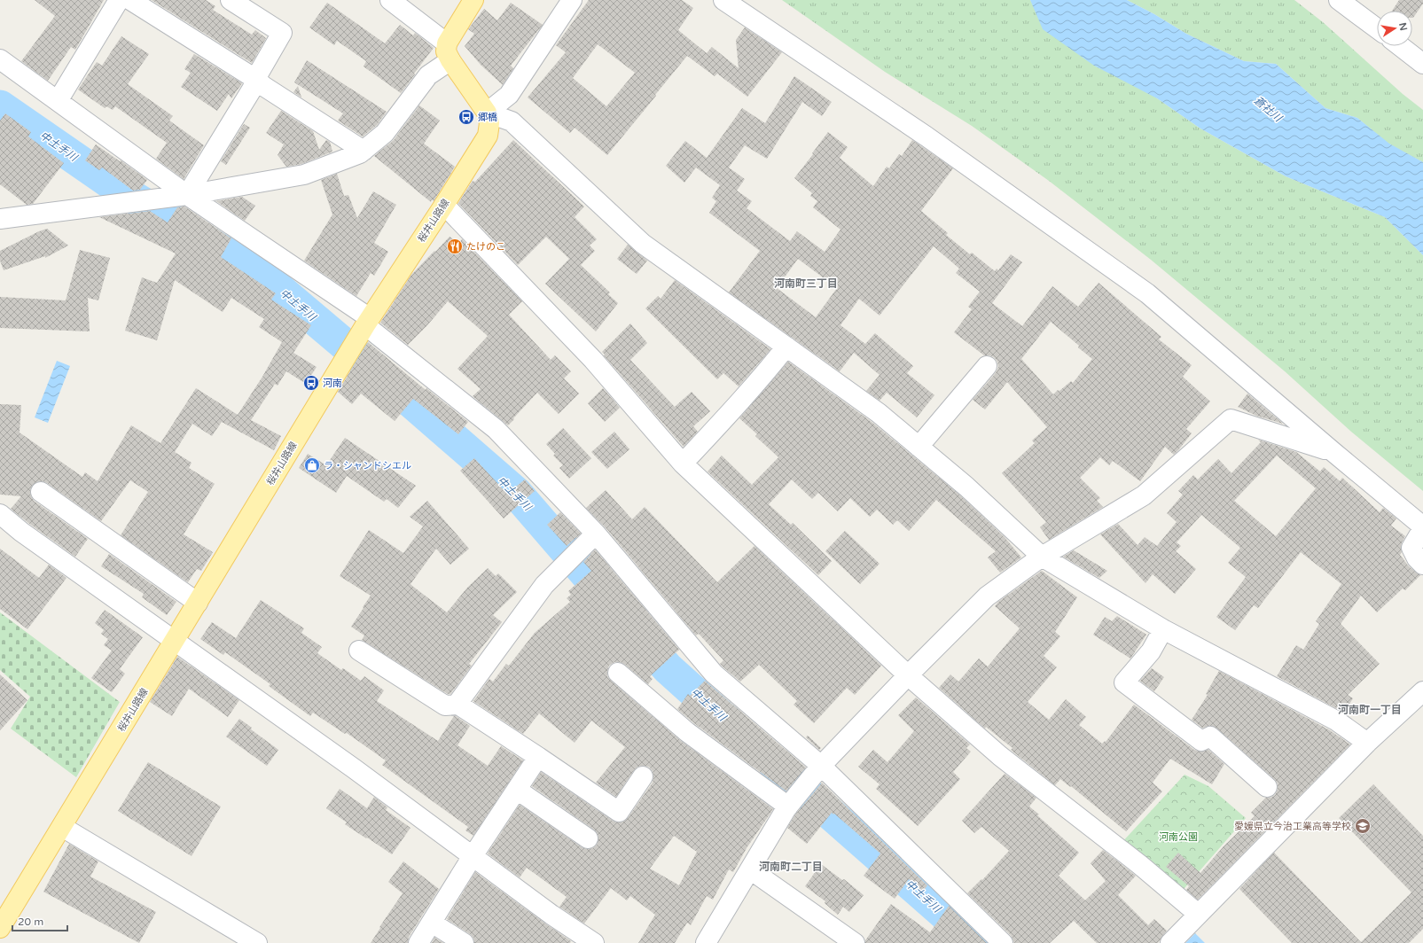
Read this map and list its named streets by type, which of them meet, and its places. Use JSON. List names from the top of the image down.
{
  "streets": {
    "main road": ["桜井山路線"]
  },
  "districts": ["河南町三丁目", "河南町一丁目", "河南町二丁目"],
  "water": ["蒼社川", "中土手川"],
  "parks": ["河南公園"],
  "places": {
    "bus stop": ["郷橋", "河南"],
    "restaurant": ["たけのこ"],
    "shop": ["ラ・シャンドシエル"],
    "school or university": ["愛媛県立今治工業高等学校"]
  },
  "scale_bar": "20 m",
  "north": "right"
}
